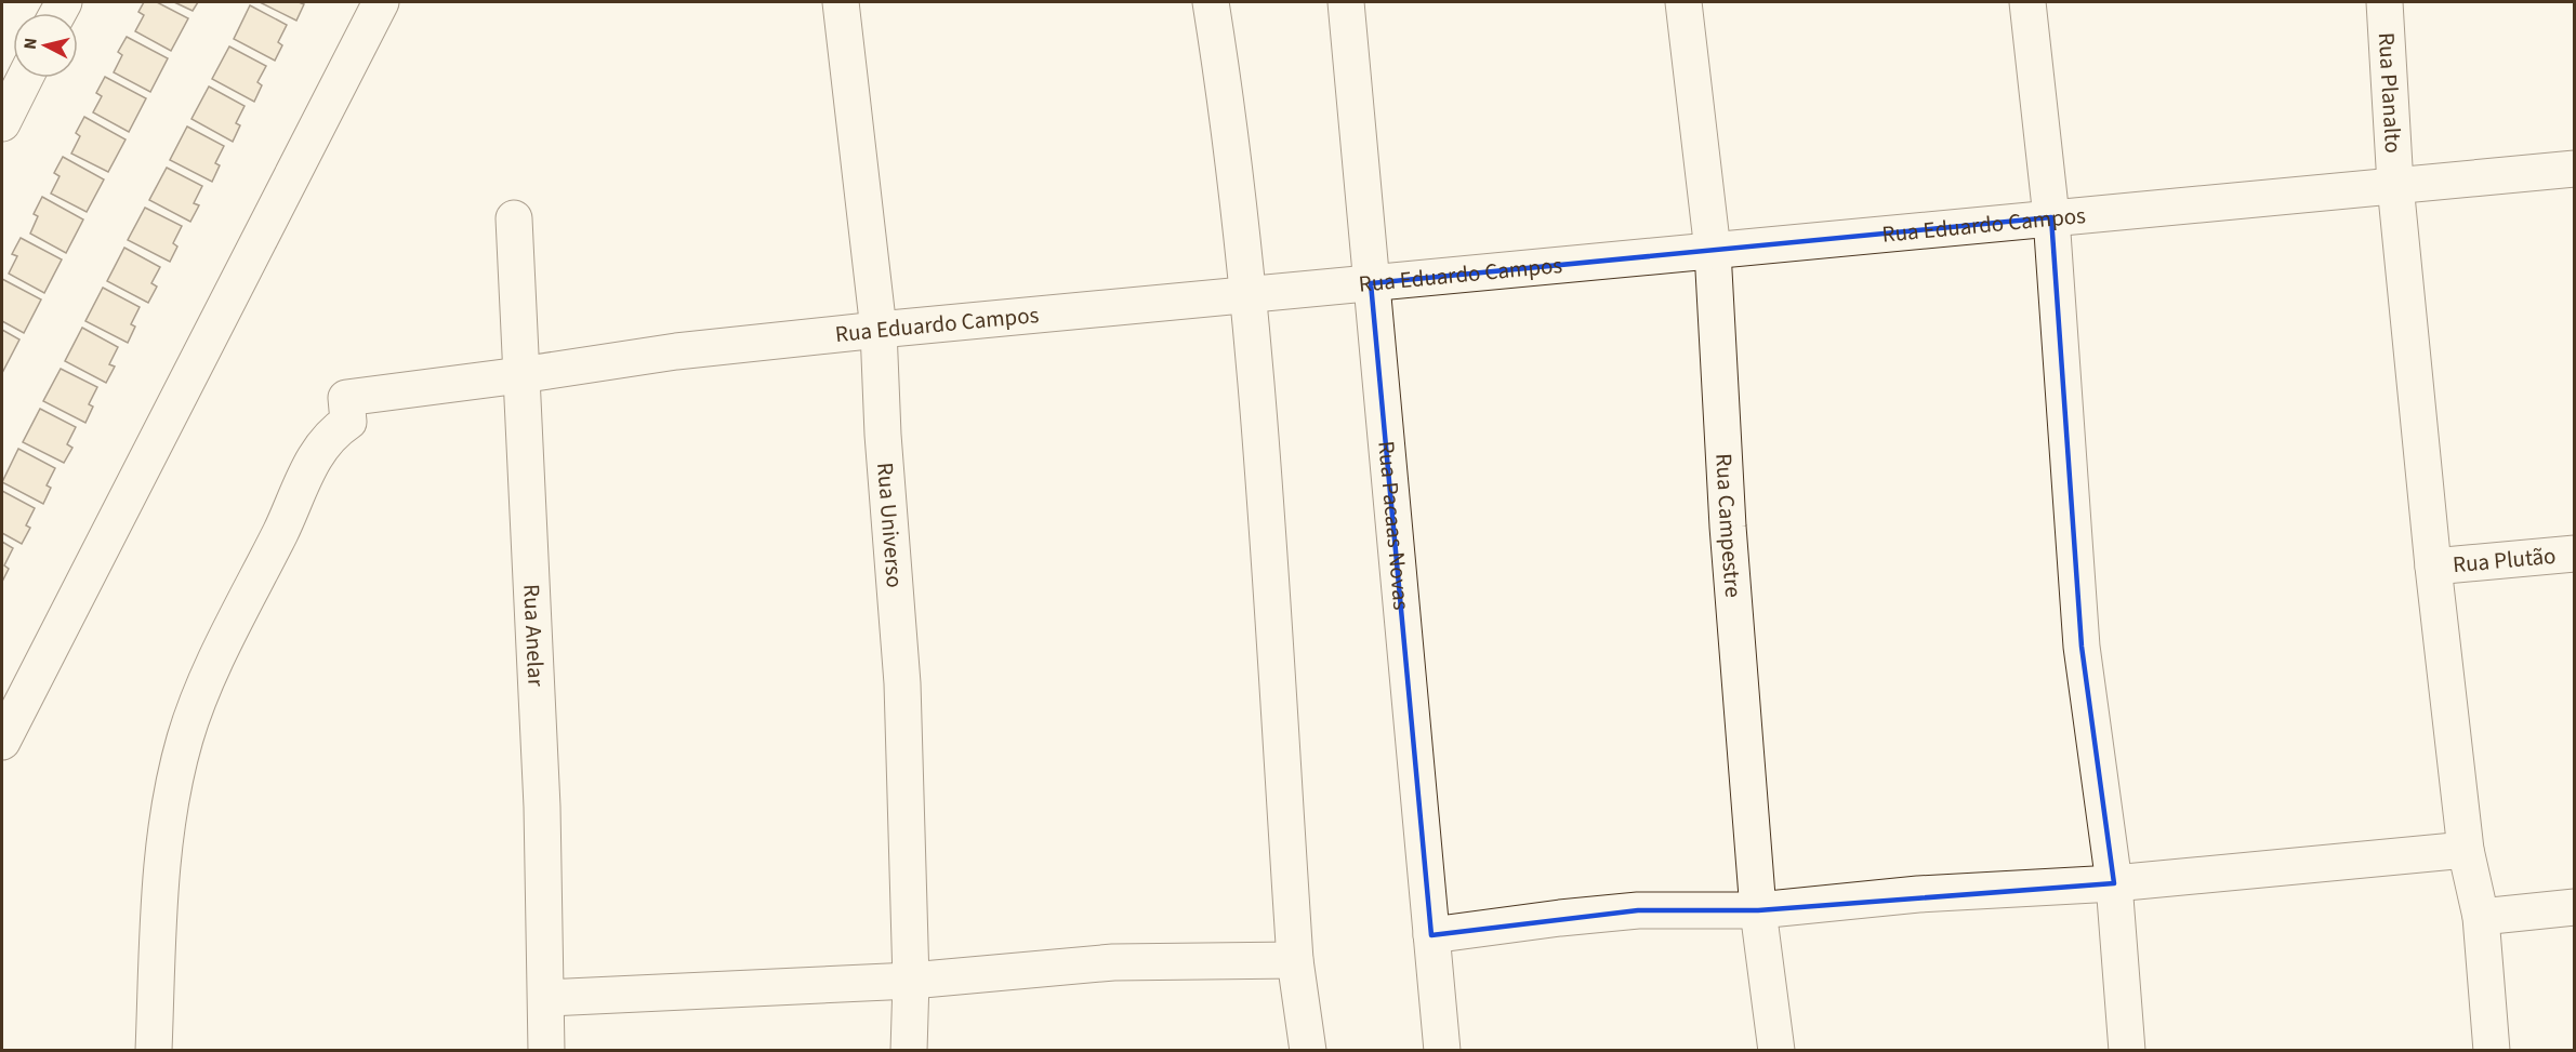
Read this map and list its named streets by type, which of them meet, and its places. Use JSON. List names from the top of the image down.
{
  "streets": {
    "street": [
      "Rua Planalto",
      "Rua Eduardo Campos",
      "Rua Universo",
      "Rua Pacaas Novas",
      "Rua Campestre",
      "Rua Plutão",
      "Rua Anelar"
    ]
  },
  "crossings": [
    ["Rua Planalto", "Rua Eduardo Campos"],
    ["Rua Planalto", "Rua Plutão"],
    ["Rua Eduardo Campos", "Rua Universo"],
    ["Rua Eduardo Campos", "Rua Pacaas Novas"],
    ["Rua Eduardo Campos", "Rua Campestre"],
    ["Rua Eduardo Campos", "Rua Anelar"]
  ],
  "north": "left"
}
